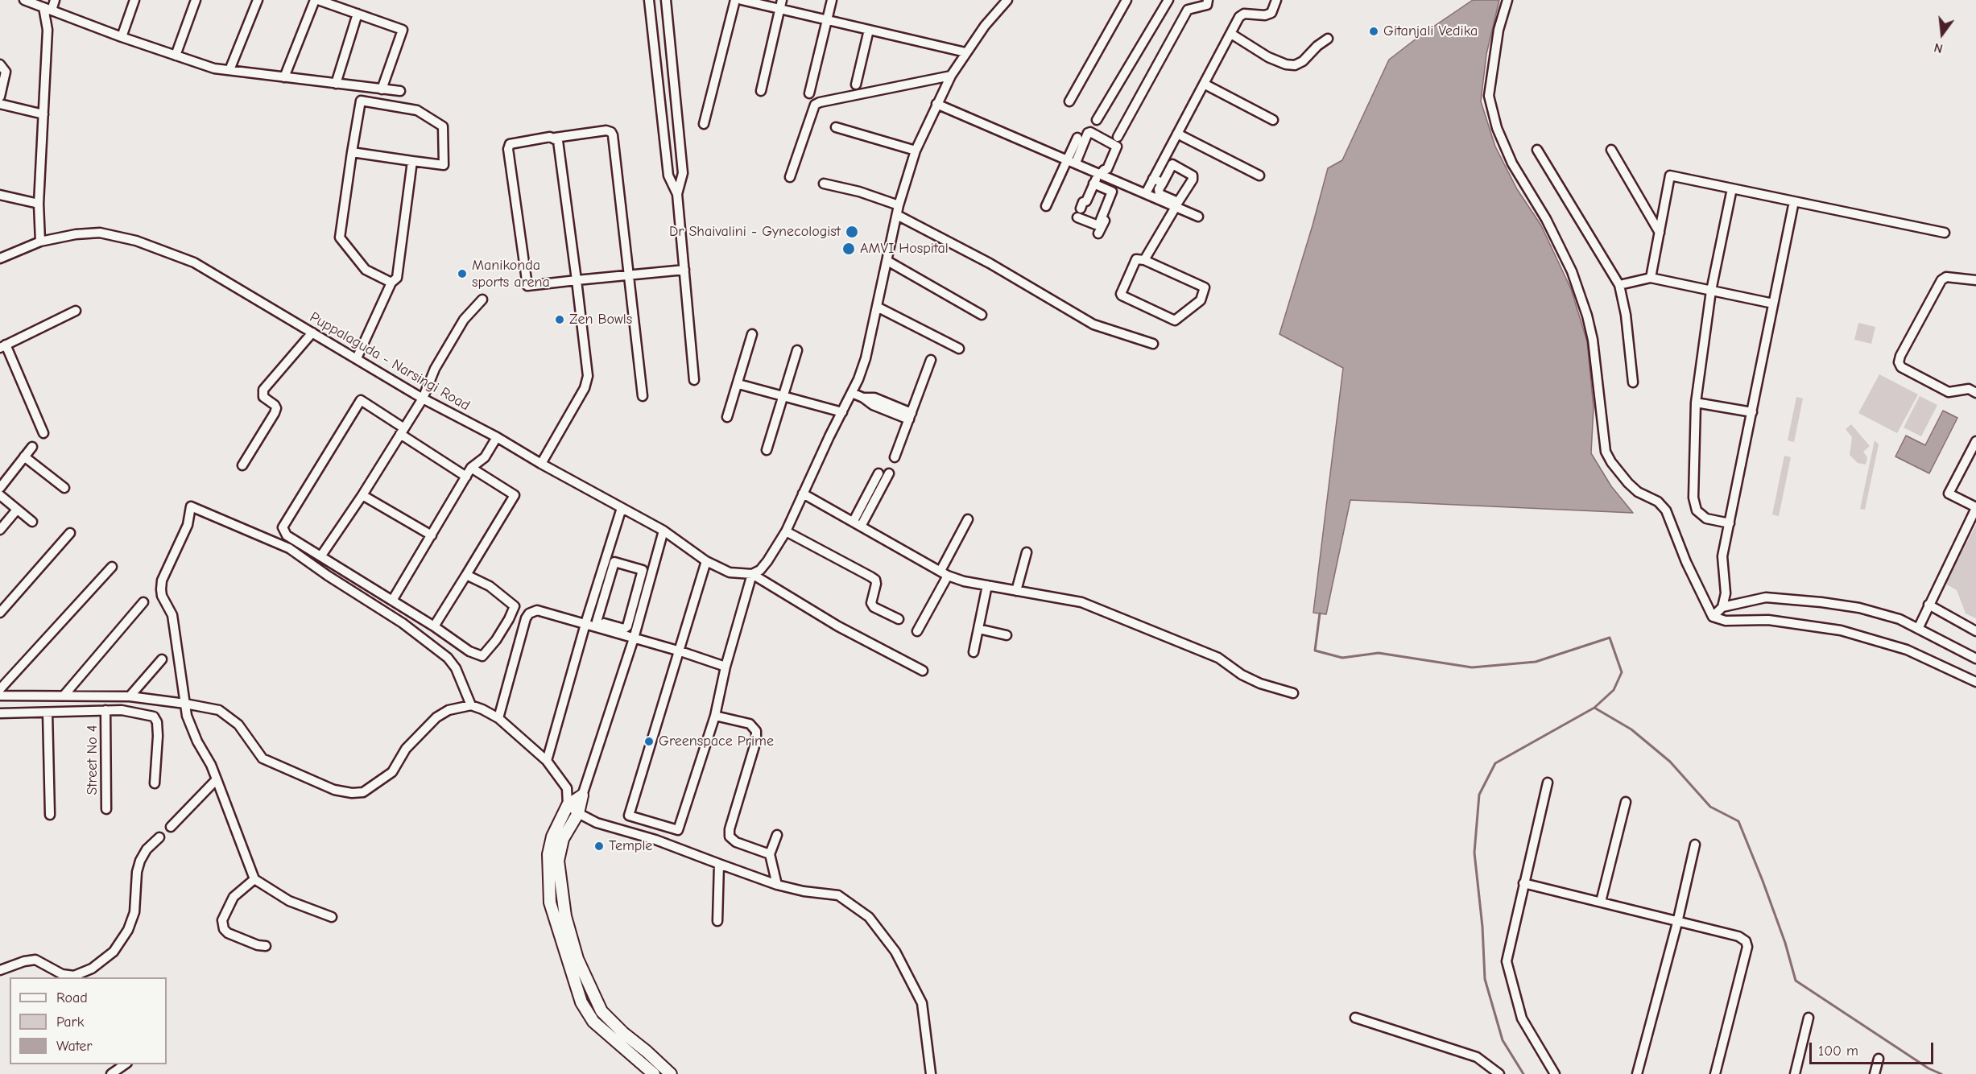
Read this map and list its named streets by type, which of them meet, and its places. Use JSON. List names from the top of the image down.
{
  "streets": {
    "street": ["Puppalaguda - Narsingi Road", "Street No 4"]
  },
  "places": [
    "Gitanjali Vedika",
    "Dr Shaivalini - Gynecologist",
    "AMVI Hospital",
    "Manikonda sports arena",
    "Zen Bowls",
    "Greenspace Prime",
    "Temple"
  ],
  "legend": ["Road", "Park", "Water"],
  "scale_bar": "100 m",
  "north": "bottom"
}
